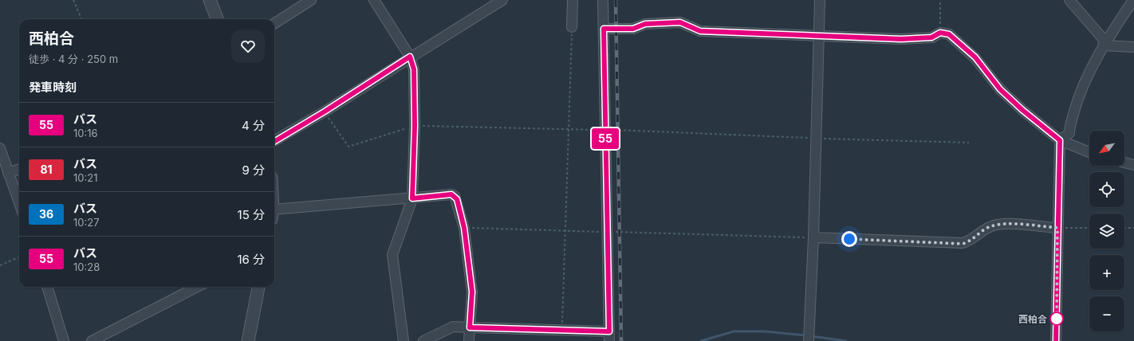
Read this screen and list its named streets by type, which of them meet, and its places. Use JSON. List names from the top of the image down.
{
  "places": ["西柏合"],
  "lines": ["bus line 55"],
  "north": "bottom left",
  "page": {
    "on_map": "55",
    "heading": [
      ["西柏合", "徒歩 · 4 分 · 250 m"],
      "発車時刻"
    ],
    "list": [
      {
        "mark": "55",
        "name": "バス",
        "note": "10:16",
        "value": "4 分"
      },
      {
        "mark": "81",
        "name": "バス",
        "note": "10:21",
        "value": "9 分"
      },
      {
        "mark": "36",
        "name": "バス",
        "note": "10:27",
        "value": "15 分"
      },
      {
        "mark": "55",
        "name": "バス",
        "note": "10:28",
        "value": "16 分"
      }
    ],
    "map_buttons": ["+", "−"]
  }
}
